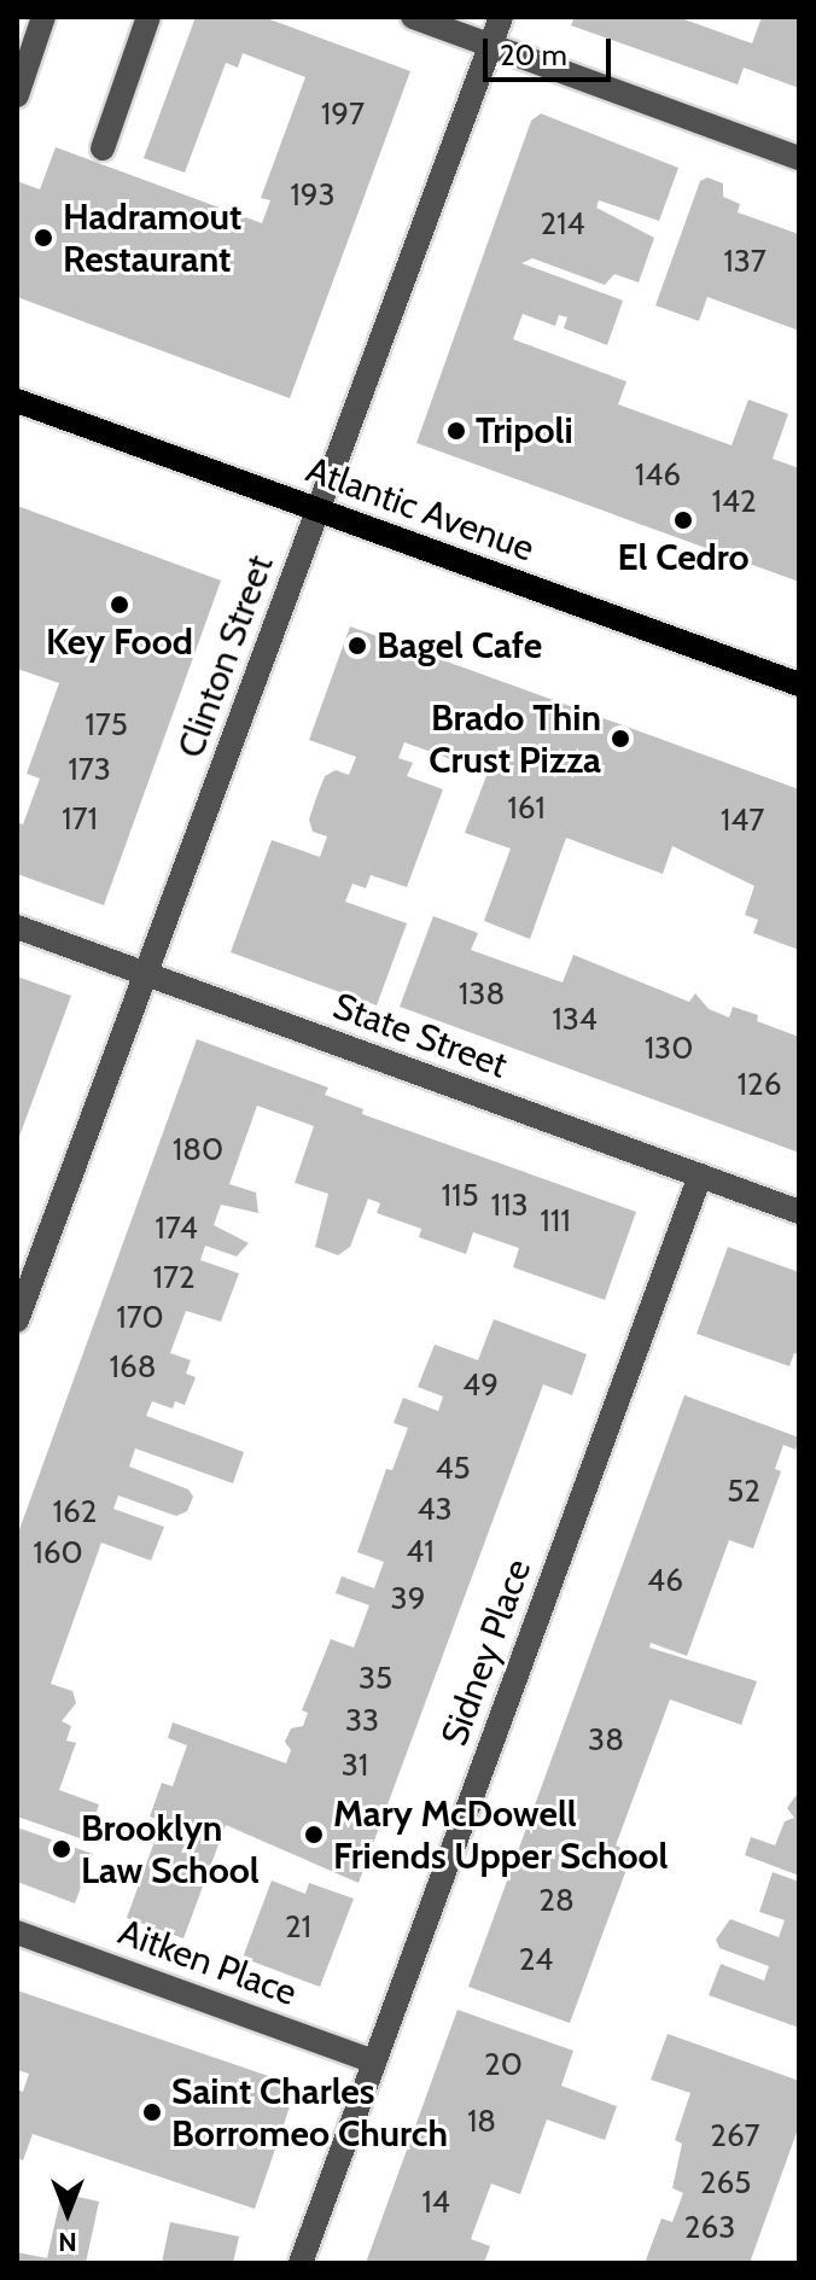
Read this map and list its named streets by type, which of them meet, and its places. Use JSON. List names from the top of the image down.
{
  "streets": {
    "main road": ["Atlantic Avenue"],
    "street": [
      "Clinton Street",
      "State Street",
      "Sidney Place",
      "Aitken Place"
    ]
  },
  "crossings": [
    ["Atlantic Avenue", "Clinton Street"],
    ["Clinton Street", "State Street"],
    ["State Street", "Sidney Place"],
    ["Sidney Place", "Aitken Place"]
  ],
  "places": [
    "Hadramout Restaurant",
    "Tripoli",
    "El Cedro",
    "Key Food",
    "Bagel Cafe",
    "Brado Thin Crust Pizza",
    "Mary McDowell Friends Upper School",
    "Brooklyn Law School",
    "Saint Charles Borromeo Church"
  ],
  "house_numbers": [
    "197",
    "193",
    "214",
    "137",
    "146",
    "142",
    "175",
    "173",
    "161",
    "171",
    "147",
    "138",
    "134",
    "130",
    "126",
    "180",
    "115",
    "113",
    "111",
    "174",
    "172",
    "170",
    "168",
    "49",
    "45",
    "52",
    "43",
    "162",
    "41",
    "160",
    "46",
    "39",
    "35",
    "33",
    "38",
    "31",
    "28",
    "21",
    "24",
    "20",
    "18",
    "267",
    "265",
    "14",
    "263"
  ],
  "scale_bar": "20 m",
  "north": "bottom"
}
